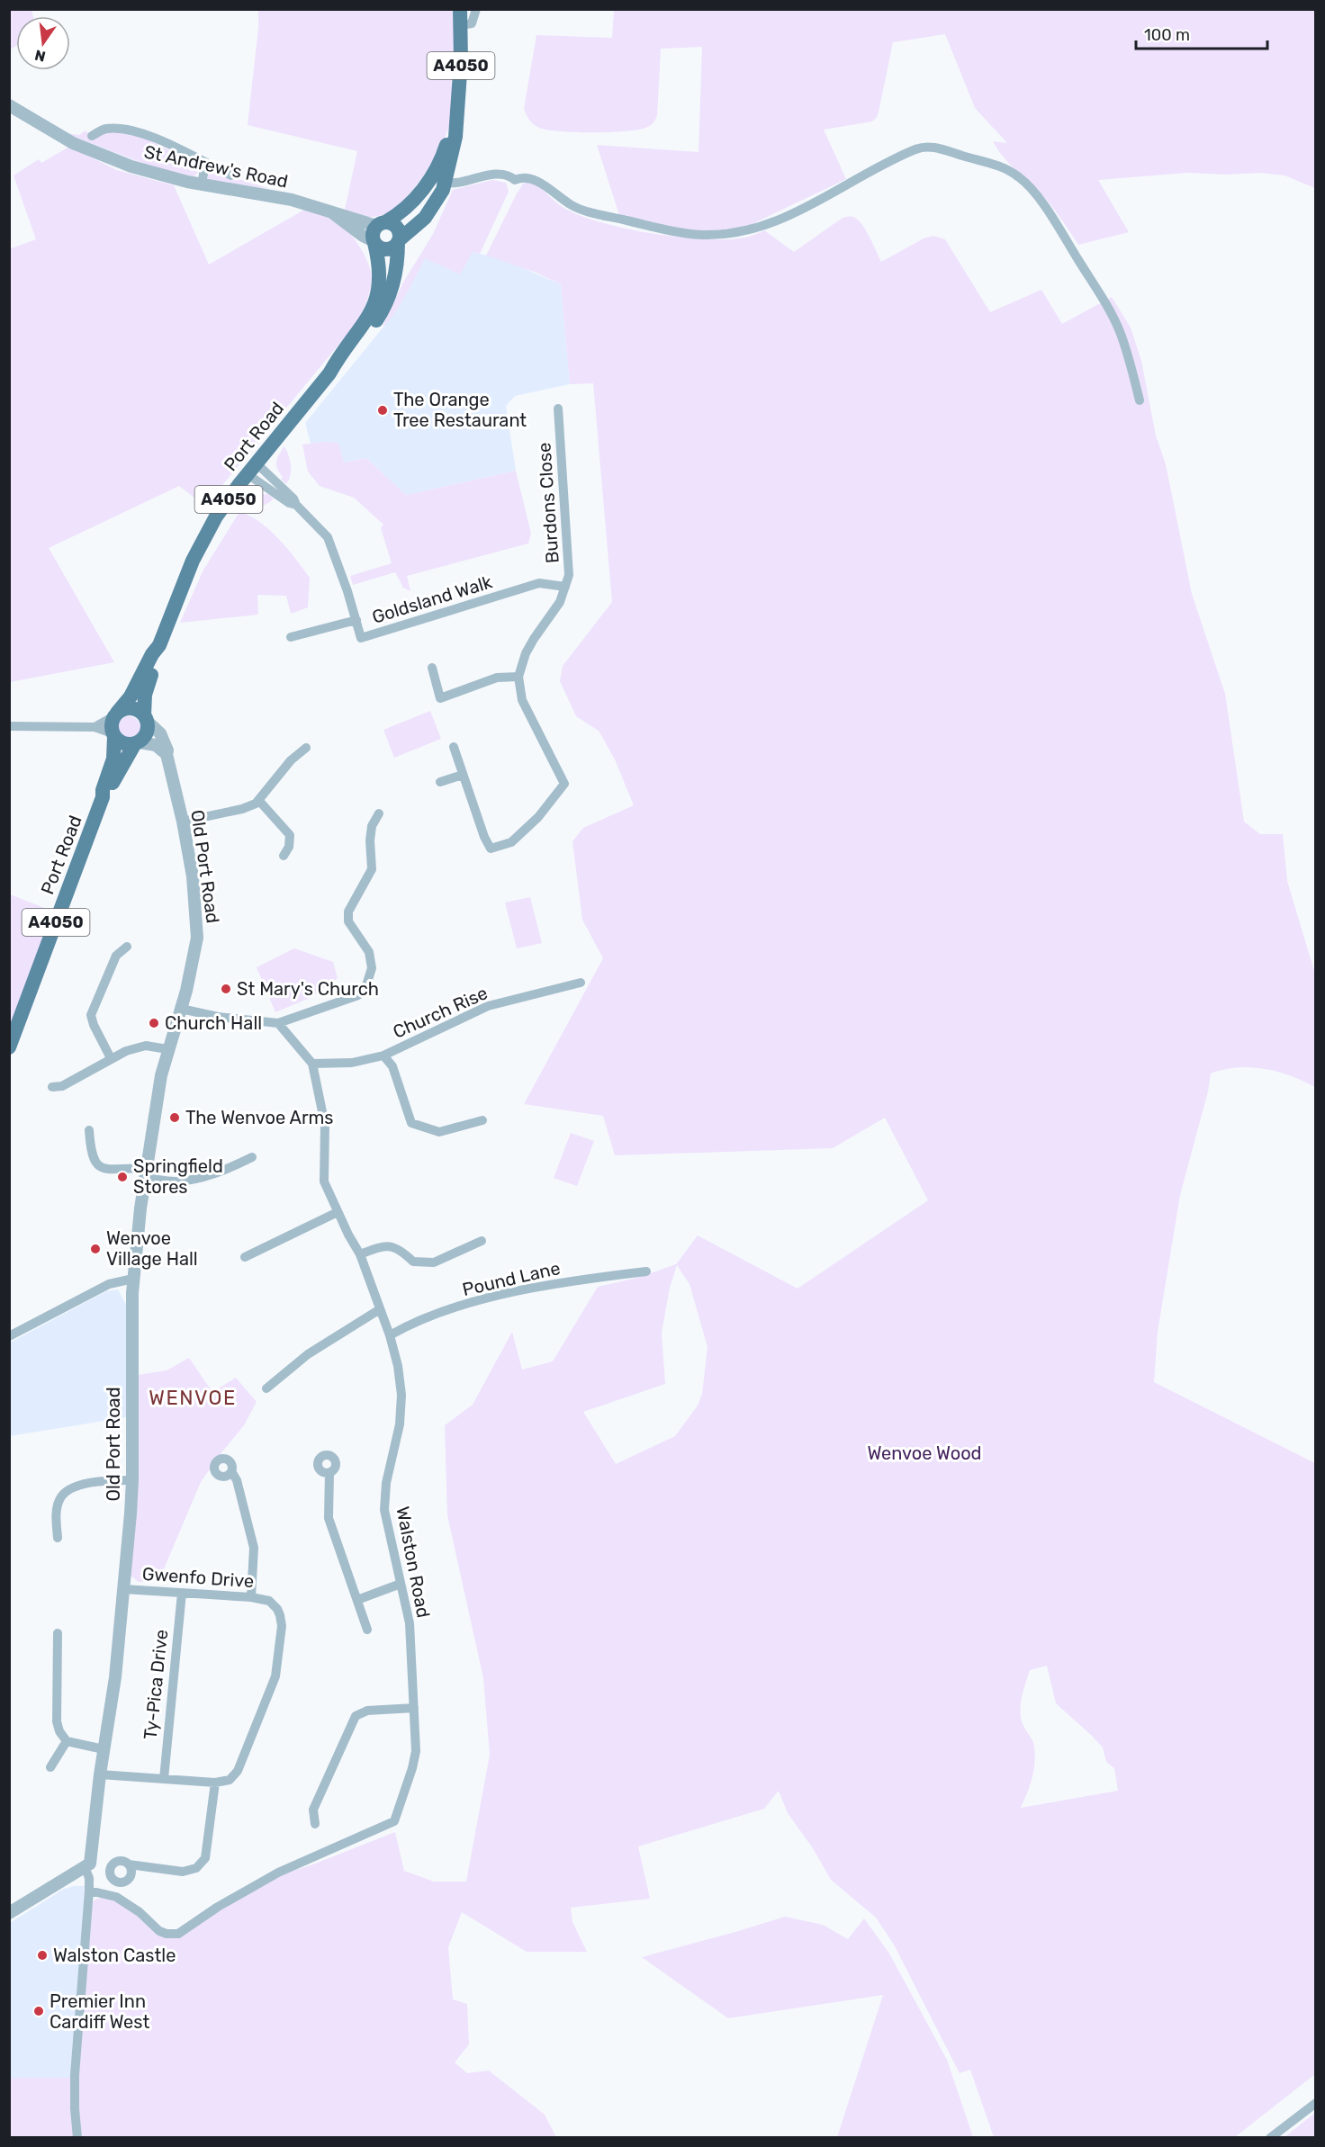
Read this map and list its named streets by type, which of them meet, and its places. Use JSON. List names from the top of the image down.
{
  "streets": {
    "main road": ["A4050", "Port Road"],
    "street": [
      "St Andrew's Road",
      "Burdons Close",
      "Goldsland Walk",
      "Old Port Road",
      "Church Rise",
      "Pound Lane",
      "Walston Road",
      "Gwenfo Drive",
      "Ty-Pica Drive"
    ]
  },
  "crossings": [
    ["A4050", "St Andrew's Road"],
    ["A4050", "Port Road"],
    ["St Andrew's Road", "Port Road"],
    ["Port Road", "Goldsland Walk"],
    ["Port Road", "Old Port Road"],
    ["Burdons Close", "Goldsland Walk"],
    ["Old Port Road", "Walston Road"],
    ["Old Port Road", "Gwenfo Drive"],
    ["Church Rise", "Walston Road"],
    ["Pound Lane", "Walston Road"],
    ["Gwenfo Drive", "Ty-Pica Drive"]
  ],
  "districts": ["WENVOE"],
  "parks": ["Wenvoe Wood"],
  "places": [
    "The Orange Tree Restaurant",
    "St Mary's Church",
    "Church Hall",
    "The Wenvoe Arms",
    "Springfield Stores",
    "Wenvoe Village Hall",
    "Walston Castle",
    "Premier Inn Cardiff West"
  ],
  "scale_bar": "100 m",
  "north": "bottom"
}
